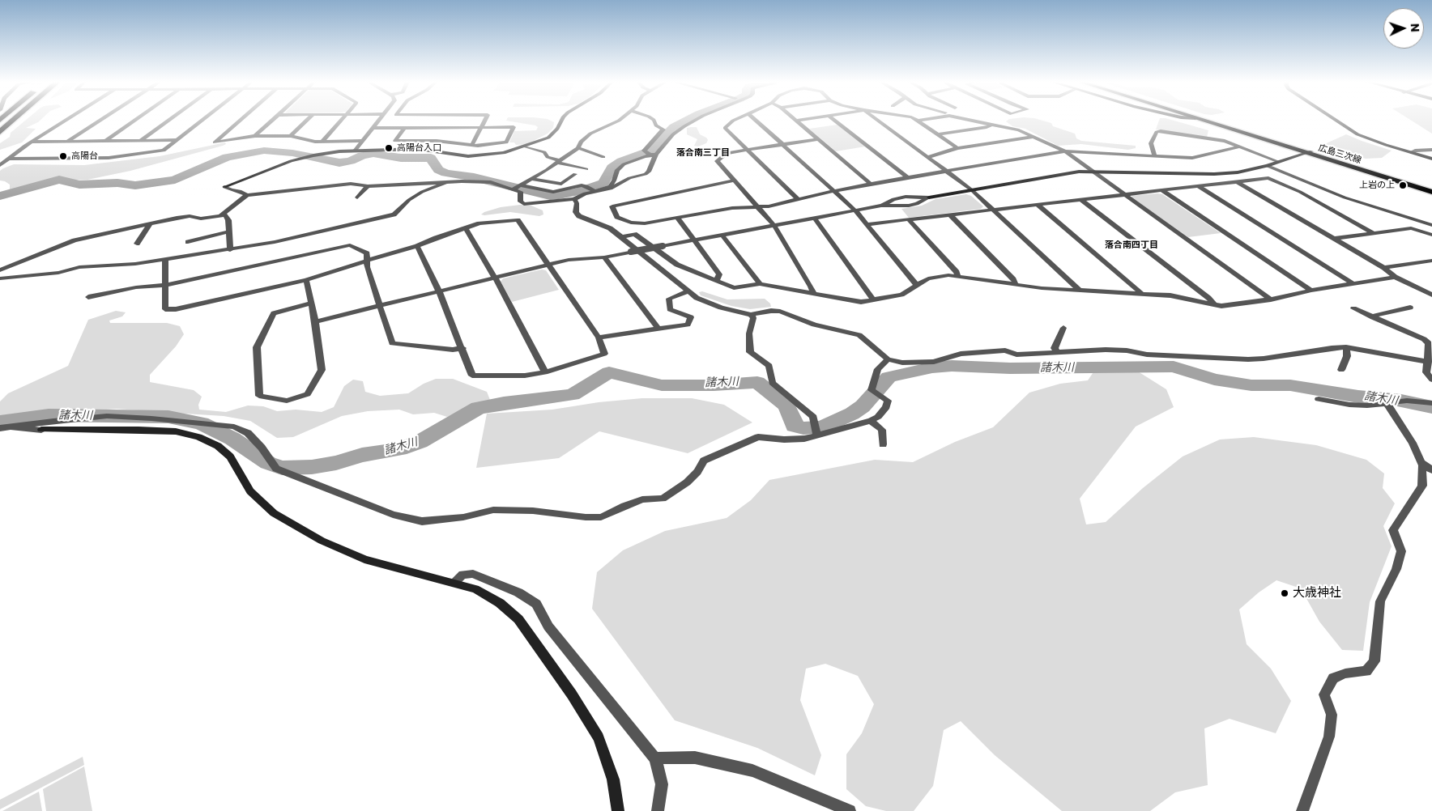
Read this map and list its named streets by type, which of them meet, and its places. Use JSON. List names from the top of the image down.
{
  "streets": {
    "main road": ["広島三次線"]
  },
  "districts": ["落合南三丁目", "落合南四丁目"],
  "water": ["諸木川"],
  "places": [
    "高陽台入口",
    "高陽台",
    "上岩の上",
    "大歳神社"
  ],
  "north": "right"
}
